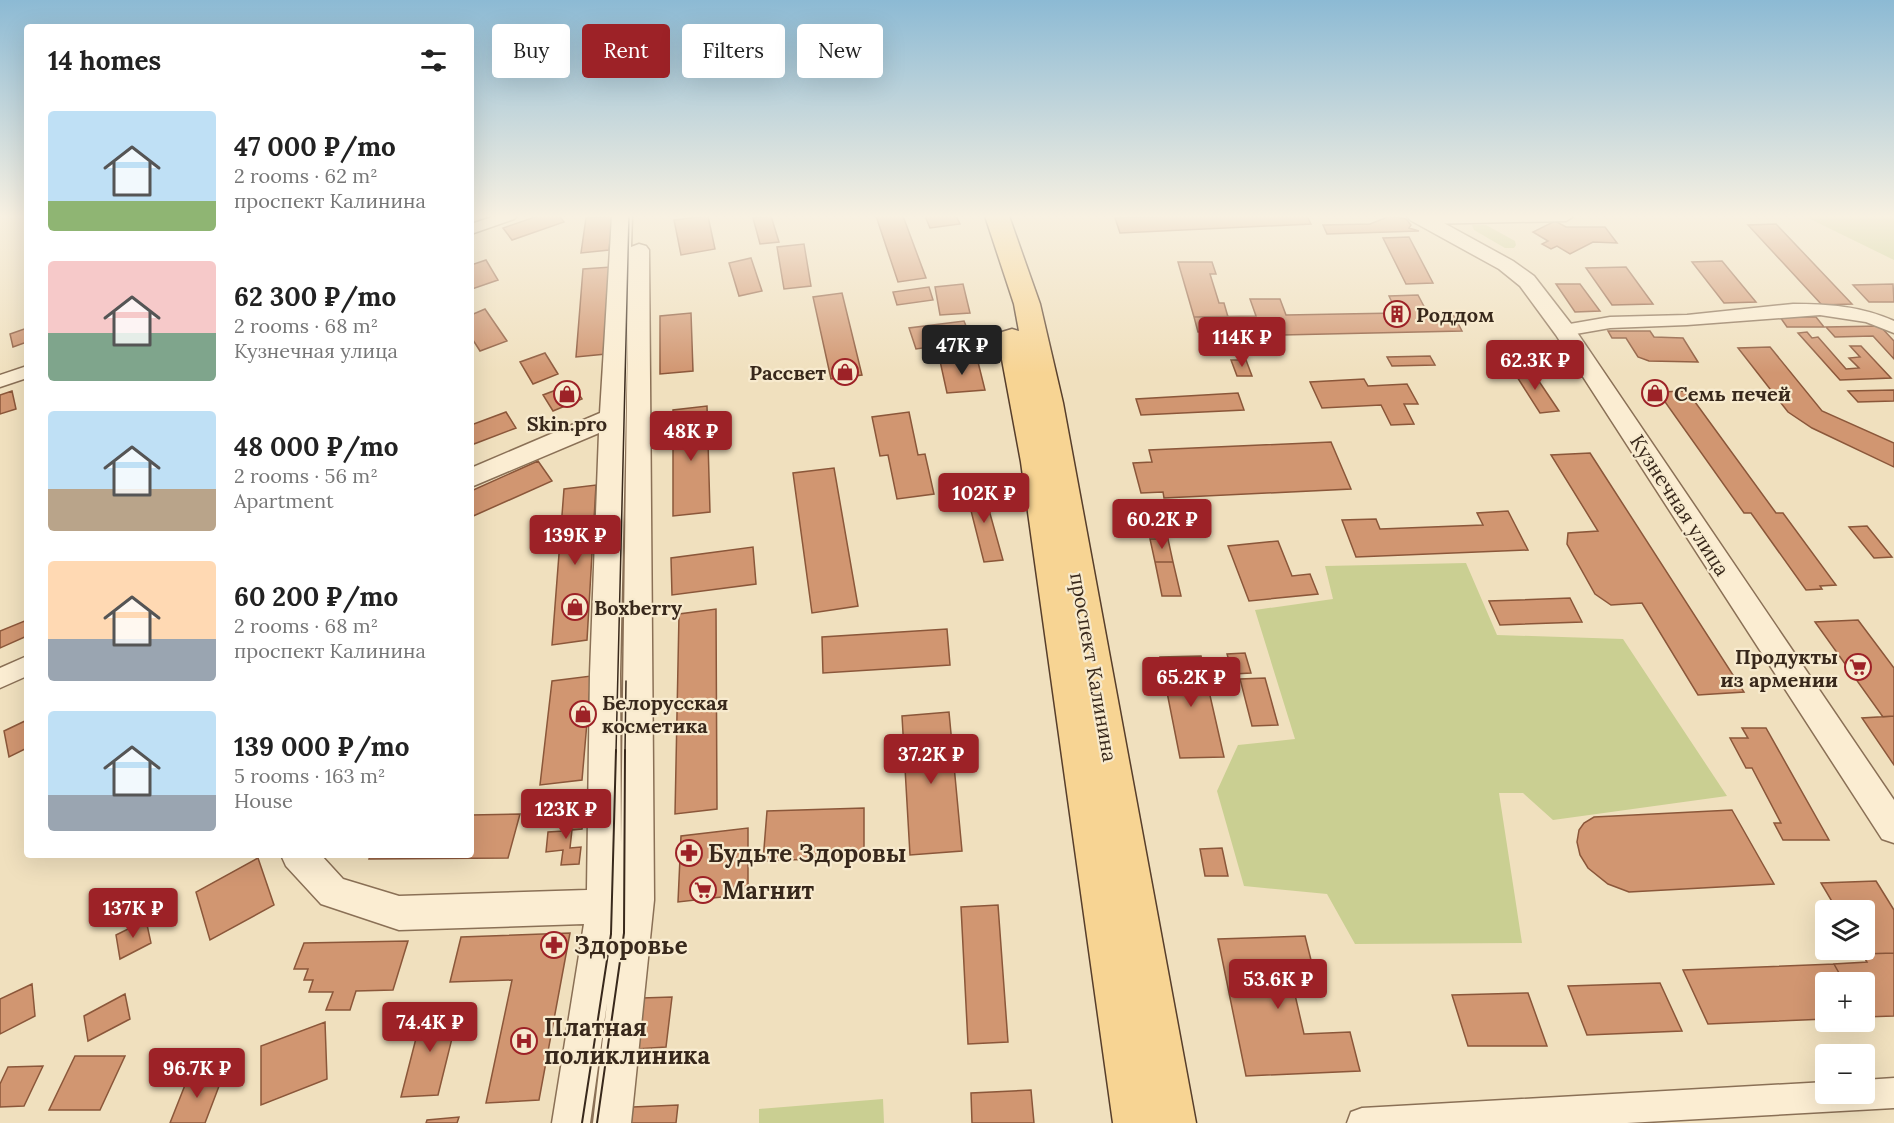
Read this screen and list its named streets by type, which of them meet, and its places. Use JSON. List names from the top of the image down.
{
  "streets": {
    "main road": ["проспект Калинина"],
    "street": ["Кузнечная улица"]
  },
  "places": {
    "building": ["Роддом"],
    "shop": [
      "Рассвет",
      "Семь печей",
      "Skin.pro",
      "Boxberry",
      "Белорусская косметика"
    ],
    "supermarket": ["Продукты из армении", "Магнит"],
    "pharmacy": ["Будьте Здоровы", "Здоровье"],
    "hospital": ["Платная поликлиника"]
  },
  "page": {
    "chip": [
      "Buy",
      "Rent",
      "Filters",
      "New"
    ],
    "heading": "14 homes",
    "list": [
      {
        "name": "47 000 ₽/mo",
        "note": "2 rooms · 62 m² · проспект Калинина"
      },
      {
        "name": "62 300 ₽/mo",
        "note": "2 rooms · 68 m² · Кузнечная улица"
      },
      {
        "name": "48 000 ₽/mo",
        "note": "2 rooms · 56 m² · Apartment"
      },
      {
        "name": "60 200 ₽/mo",
        "note": "2 rooms · 68 m² · проспект Калинина"
      },
      {
        "name": "139 000 ₽/mo",
        "note": "5 rooms · 163 m² · House"
      }
    ],
    "price": [
      "114K ₽",
      "47K ₽",
      "62.3K ₽",
      "48K ₽",
      "102K ₽",
      "60.2K ₽",
      "139K ₽",
      "65.2K ₽",
      "37.2K ₽",
      "123K ₽",
      "137K ₽",
      "53.6K ₽",
      "74.4K ₽",
      "96.7K ₽"
    ],
    "map_buttons": ["+", "−"]
  }
}
